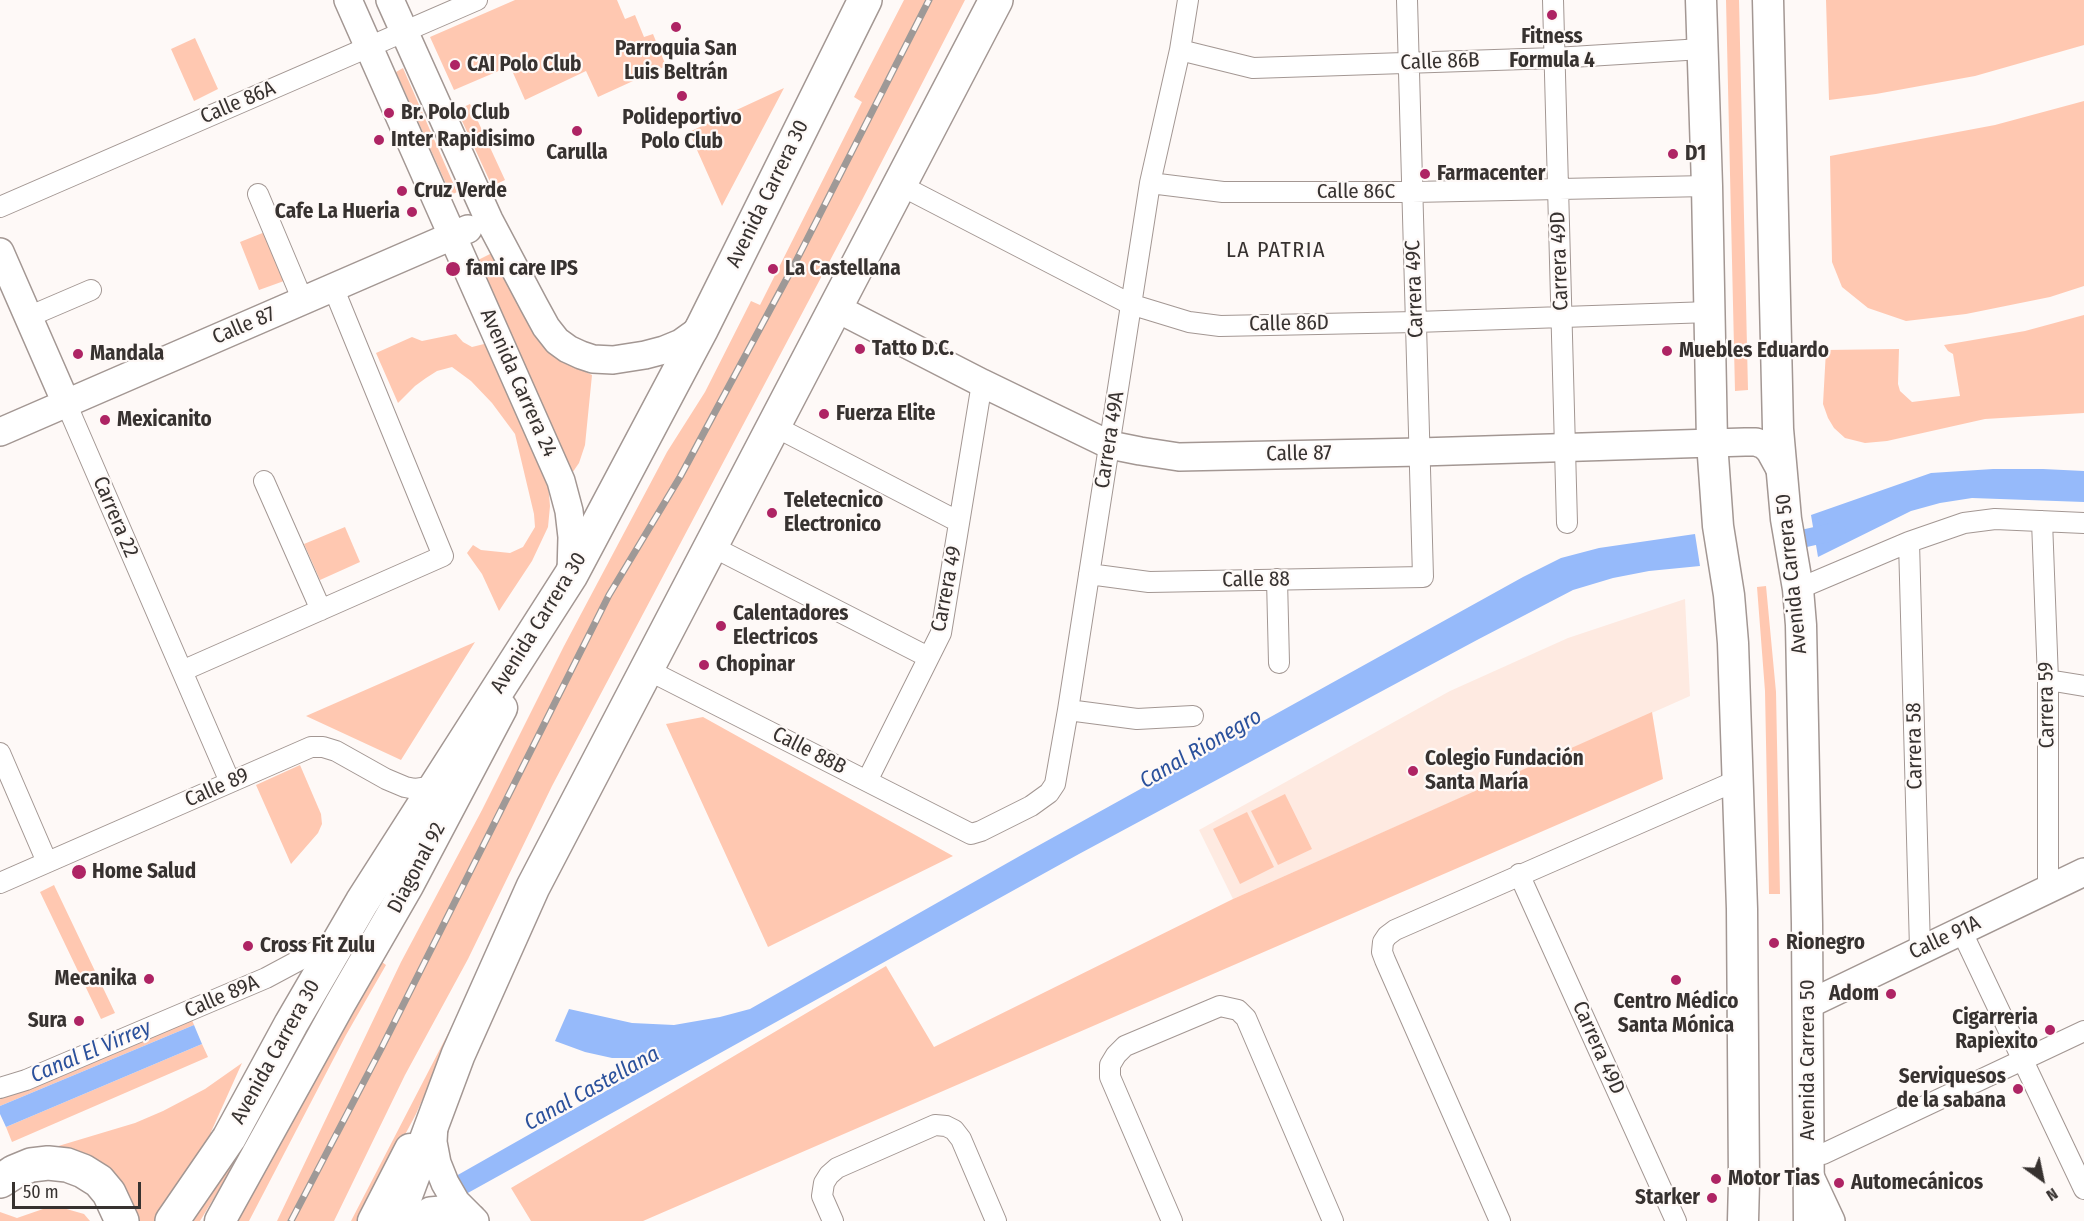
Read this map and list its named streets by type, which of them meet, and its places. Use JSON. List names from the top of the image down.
{
  "streets": {
    "highway": ["Avenida Carrera 30"],
    "main road": ["Avenida Carrera 50", "Diagonal 92"],
    "street": [
      "Calle 86B",
      "Calle 86A",
      "Calle 86C",
      "Carrera 49D",
      "Carrera 49C",
      "Calle 86D",
      "Calle 87",
      "Avenida Carrera 24",
      "Carrera 49A",
      "Carrera 22",
      "Calle 88",
      "Carrera 49",
      "Carrera 59",
      "Carrera 58",
      "Calle 88B",
      "Calle 89",
      "Calle 91A",
      "Calle 89A"
    ]
  },
  "crossings": [
    ["Calle 86B", "Carrera 49D"],
    ["Calle 86B", "Carrera 49C"],
    ["Calle 86B", "Carrera 49A"],
    ["Calle 86A", "Avenida Carrera 24"],
    ["Calle 86C", "Carrera 49D"],
    ["Calle 86C", "Carrera 49C"],
    ["Calle 86C", "Carrera 49A"],
    ["Avenida Carrera 30", "Avenida Carrera 24"],
    ["Avenida Carrera 30", "Calle 89"],
    ["Avenida Carrera 30", "Diagonal 92"],
    ["Avenida Carrera 30", "Calle 89A"],
    ["Carrera 49D", "Calle 86D"],
    ["Carrera 49D", "Calle 87"],
    ["Carrera 49C", "Calle 86D"],
    ["Carrera 49C", "Calle 87"],
    ["Carrera 49C", "Calle 88"],
    ["Calle 86D", "Carrera 49A"],
    ["Calle 87", "Avenida Carrera 24"],
    ["Calle 87", "Carrera 49A"],
    ["Calle 87", "Carrera 22"],
    ["Calle 87", "Avenida Carrera 50"],
    ["Calle 87", "Carrera 49"],
    ["Avenida Carrera 24", "Diagonal 92"],
    ["Carrera 49A", "Calle 88"],
    ["Carrera 49A", "Calle 88B"],
    ["Carrera 22", "Calle 89"],
    ["Avenida Carrera 50", "Calle 91A"],
    ["Carrera 49", "Calle 88B"],
    ["Carrera 59", "Calle 91A"],
    ["Carrera 58", "Calle 91A"]
  ],
  "districts": ["LA PATRIA"],
  "water": ["Canal Rionegro", "Canal El Virrey", "Canal Castellana"],
  "places": [
    "Fitness Formula 4",
    "Parroquia San Luis Beltrán",
    "CAI Polo Club",
    "Polideportivo Polo Club",
    "Br. Polo Club",
    "Carulla",
    "Inter Rapidisimo",
    "D1",
    "Farmacenter",
    "Cruz Verde",
    "Cafe La Hueria",
    "fami care IPS",
    "La Castellana",
    "Tatto D.C.",
    "Muebles Eduardo",
    "Mandala",
    "Fuerza Elite",
    "Mexicanito",
    "Teletecnico Electronico",
    "Calentadores Electricos",
    "Chopinar",
    "Colegio Fundación Santa María",
    "Home Salud",
    "Rionegro",
    "Cross Fit Zulu",
    "Mecanika",
    "Centro Médico Santa Mónica",
    "Adom",
    "Sura",
    "Cigarreria Rapiexito",
    "Serviquesos de la sabana",
    "Motor Tias",
    "Automecánicos",
    "Starker"
  ],
  "scale_bar": "50 m",
  "north": "bottom right"
}
